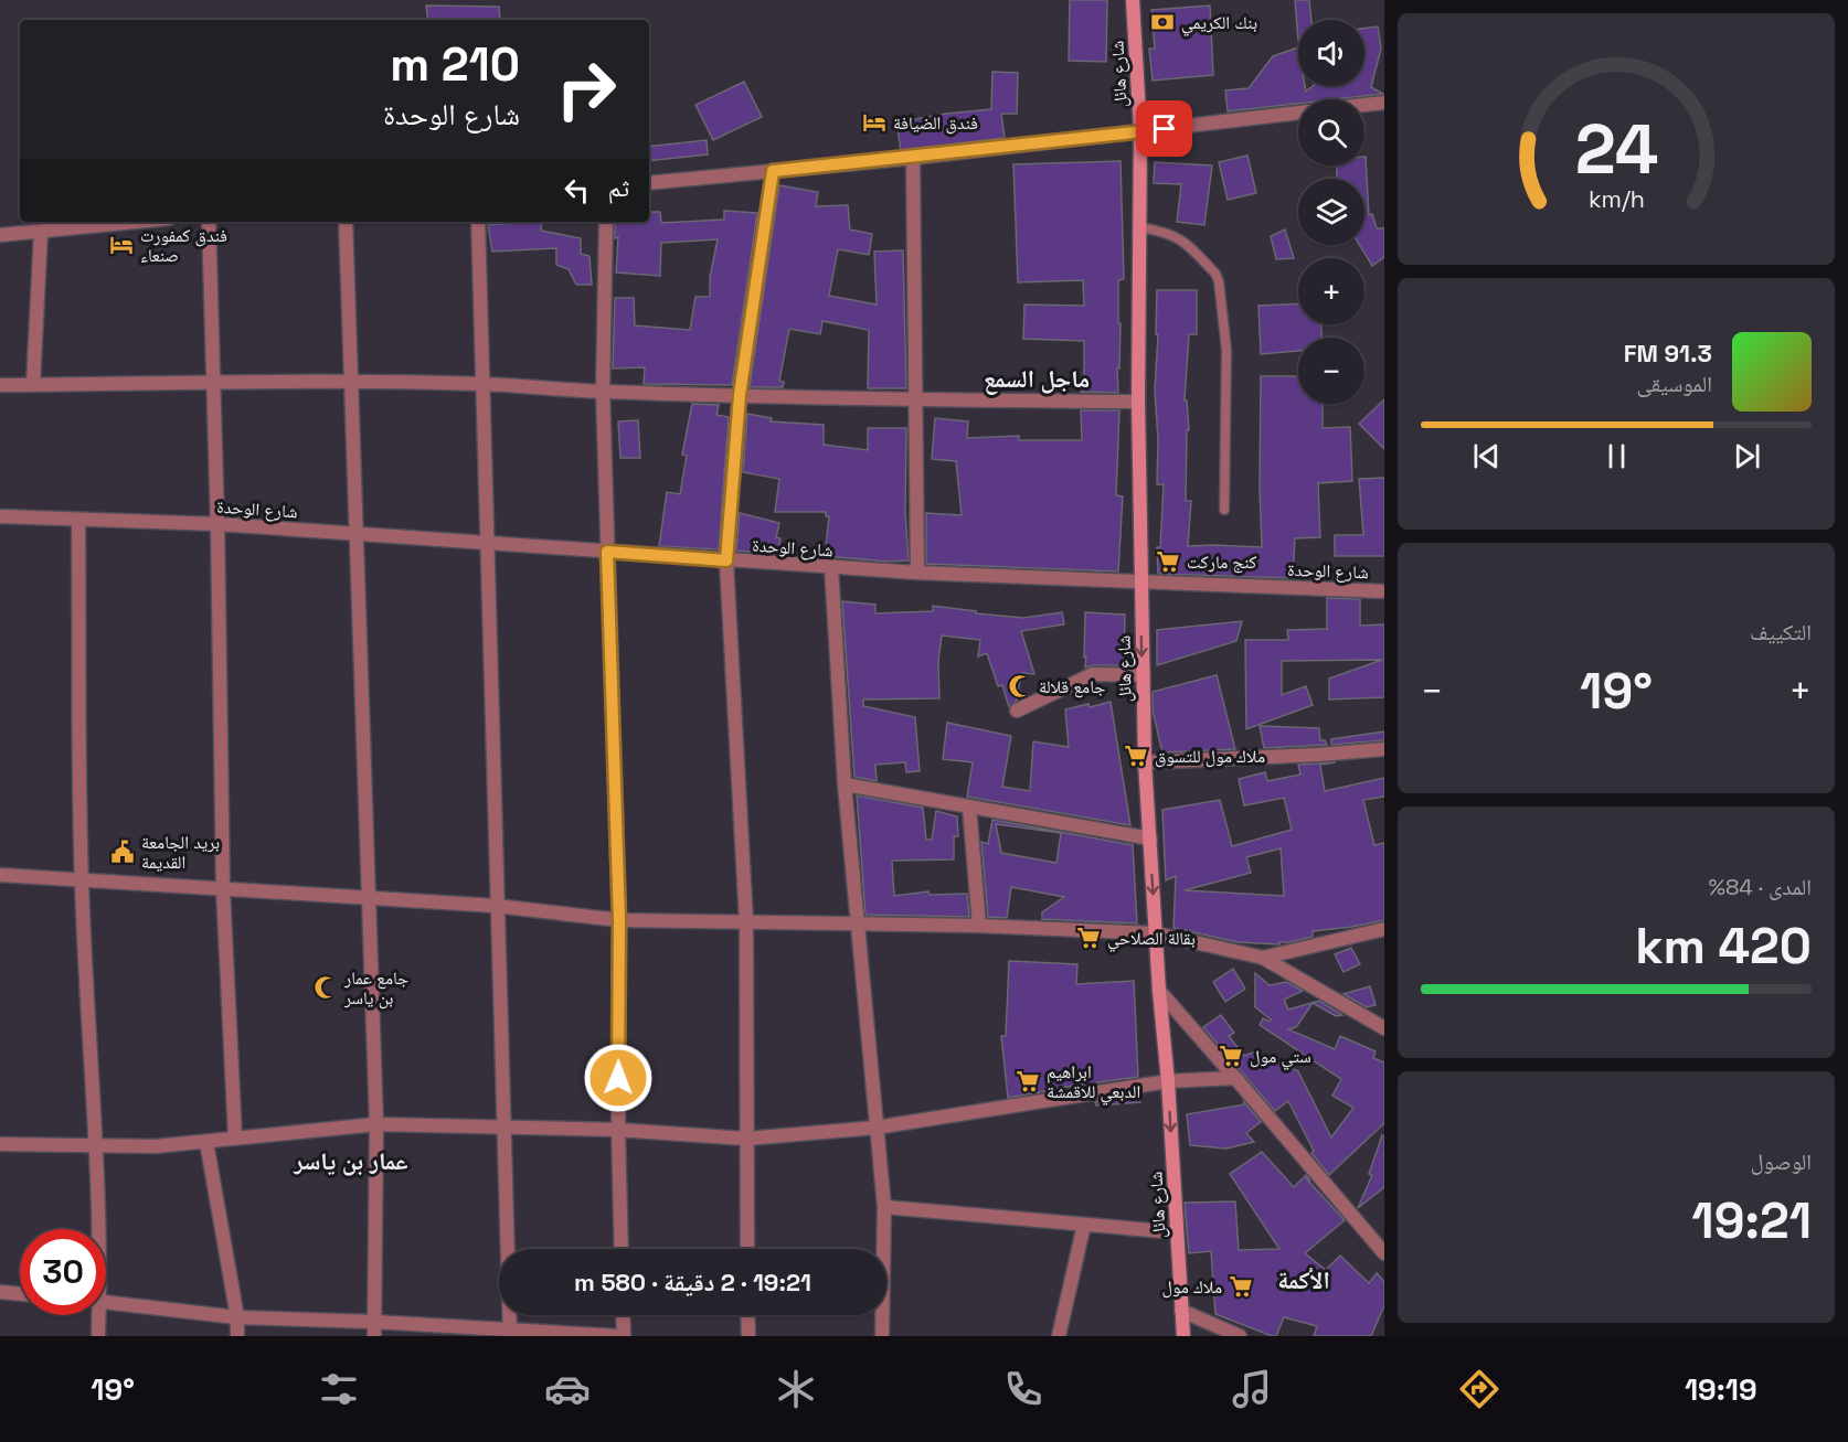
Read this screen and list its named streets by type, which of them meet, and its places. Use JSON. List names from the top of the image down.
{
  "streets": {
    "street": ["شارع هائل", "شارع الوحدة"]
  },
  "crossings": [
    ["شارع هائل", "شارع الوحدة"]
  ],
  "districts": ["ماجل السمع", "عمار بن ياسر", "الأكمة"],
  "places": {
    "bank": ["بنك الكريمي"],
    "hotel": ["فندق الضيافة", "فندق كمفورت صنعاء"],
    "supermarket": [
      "كنج ماركت",
      "ملاك مول للتسوق",
      "بقالة الصلاحي",
      "ستي مول",
      "ابراهيم الدبعي للاقمشة",
      "ملاك مول"
    ],
    "mosque": ["جامع قلالة", "جامع عمار بن ياسر"],
    "public building": ["بريد الجامعة القديمة"]
  },
  "page": {
    "map_buttons": ["+", "−"],
    "turn": ["210 m", "شارع الوحدة"],
    "then": "ثم",
    "song": ["91.3 FM", "الموسيقى"],
    "tile": [
      "التكييف",
      ["المدى · 84%", "420 km"],
      ["الوصول", "19:21"]
    ],
    "heat": ["−", "19°", "+"],
    "limit": "30",
    "trip": "19:21 · 2 دقيقة · 580 m",
    "tabs": ["19:19", "19°"],
    "gauge": ["24", "km/h"]
  }
}
